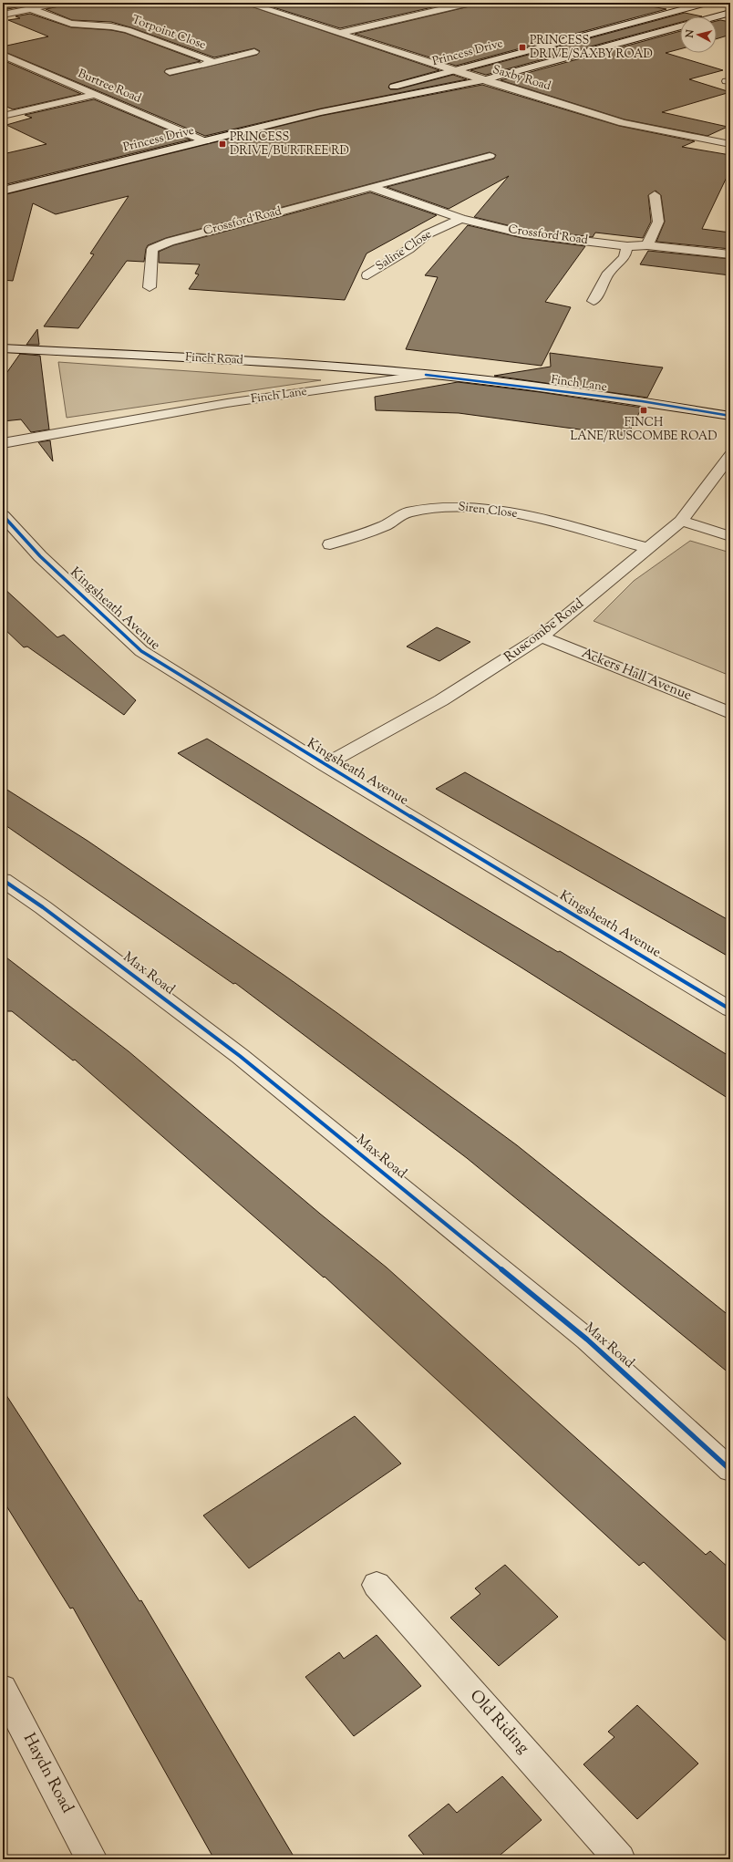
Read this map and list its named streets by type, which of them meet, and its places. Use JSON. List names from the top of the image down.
{
  "streets": {
    "street": [
      "Torpoint Close",
      "Princess Drive",
      "Saxby Road",
      "Burtree Road",
      "Crossford Road",
      "Saline Close",
      "Finch Road",
      "Finch Lane",
      "Siren Close",
      "Kingsheath Avenue",
      "Ruscombe Road",
      "Ackers Hall Avenue",
      "Max Road",
      "Old Riding",
      "Haydn Road"
    ]
  },
  "crossings": [
    ["Princess Drive", "Saxby Road"],
    ["Princess Drive", "Burtree Road"],
    ["Crossford Road", "Saline Close"],
    ["Finch Road", "Finch Lane"],
    ["Siren Close", "Ruscombe Road"],
    ["Kingsheath Avenue", "Ruscombe Road"],
    ["Ruscombe Road", "Ackers Hall Avenue"]
  ],
  "places": {
    "transit": ["PRINCESS DRIVE/SAXBY ROAD", "PRINCESS DRIVE/BURTREE RD", "FINCH LANE/RUSCOMBE ROAD"]
  },
  "north": "left"
}
